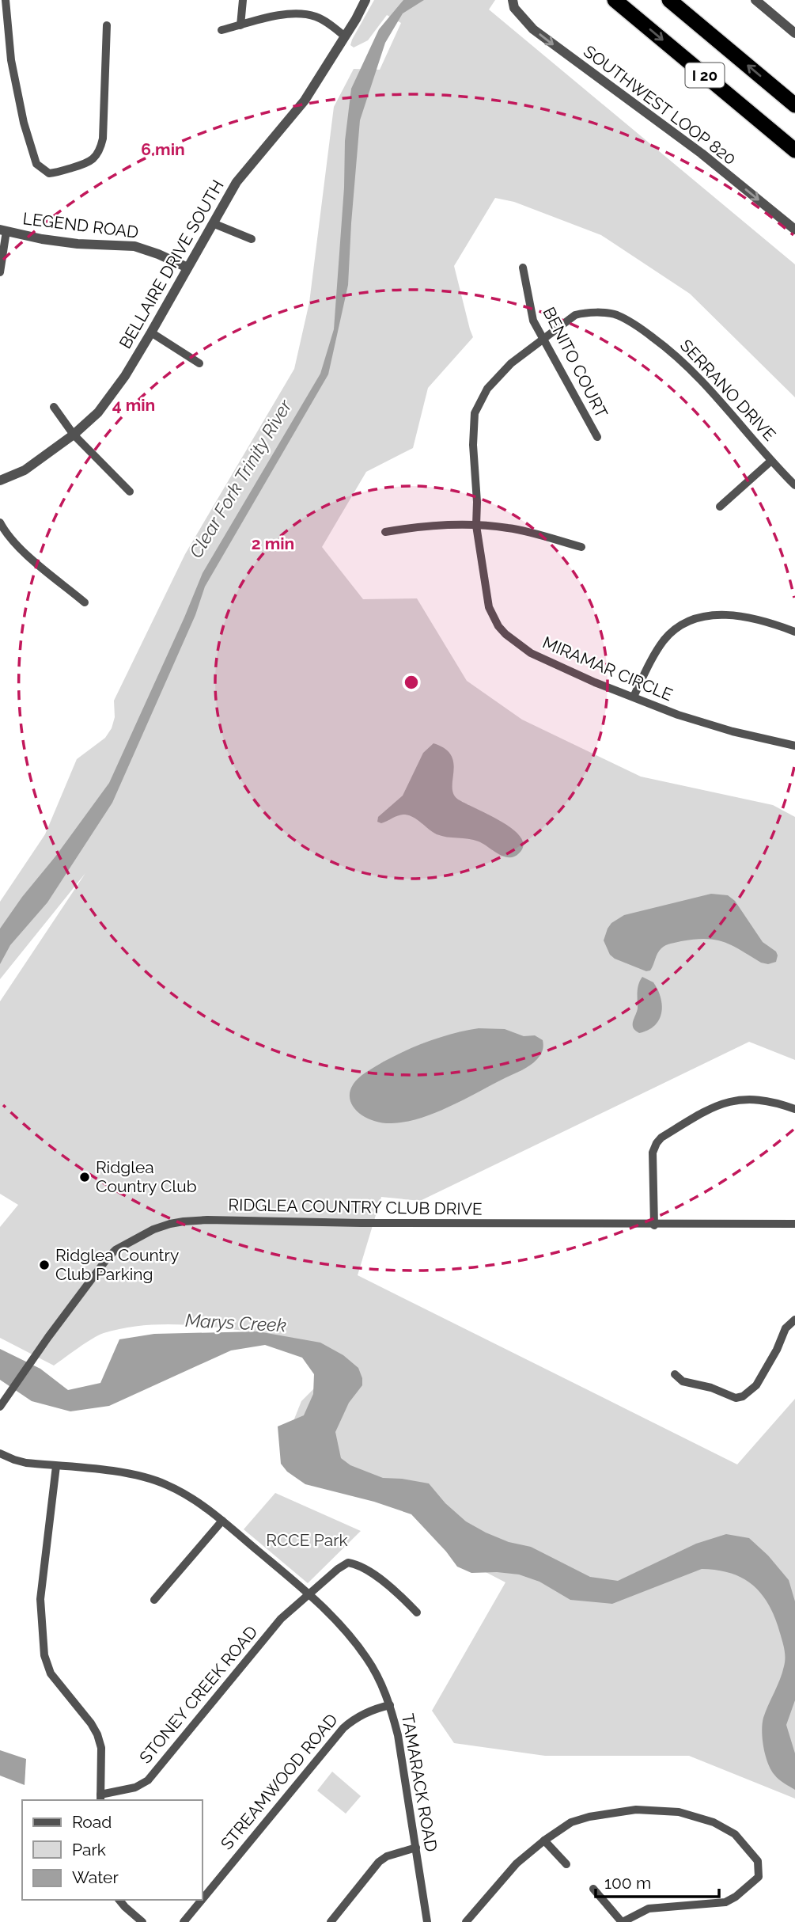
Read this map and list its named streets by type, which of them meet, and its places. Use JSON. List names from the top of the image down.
{
  "streets": {
    "highway": ["I 20"],
    "street": [
      "SOUTHWEST LOOP 820",
      "LEGEND ROAD",
      "BELLAIRE DRIVE SOUTH",
      "BENITO COURT",
      "SERRANO DRIVE",
      "MIRAMAR CIRCLE",
      "RIDGLEA COUNTRY CLUB DRIVE",
      "STONEY CREEK ROAD",
      "STREAMWOOD ROAD",
      "TAMARACK ROAD"
    ]
  },
  "crossings": [
    ["LEGEND ROAD", "BELLAIRE DRIVE SOUTH"],
    ["BENITO COURT", "SERRANO DRIVE"],
    ["BENITO COURT", "MIRAMAR CIRCLE"],
    ["SERRANO DRIVE", "MIRAMAR CIRCLE"],
    ["STONEY CREEK ROAD", "TAMARACK ROAD"],
    ["STREAMWOOD ROAD", "TAMARACK ROAD"]
  ],
  "one_way": ["SOUTHWEST LOOP 820"],
  "water": ["Clear Fork Trinity River", "Marys Creek"],
  "parks": ["RCCE Park"],
  "places": ["Ridglea Country Club", "Ridglea Country Club Parking"],
  "legend": ["Road", "Park", "Water"],
  "scale_bar": "100 m",
  "rings": ["6 min", "4 min", "2 min"]
}
